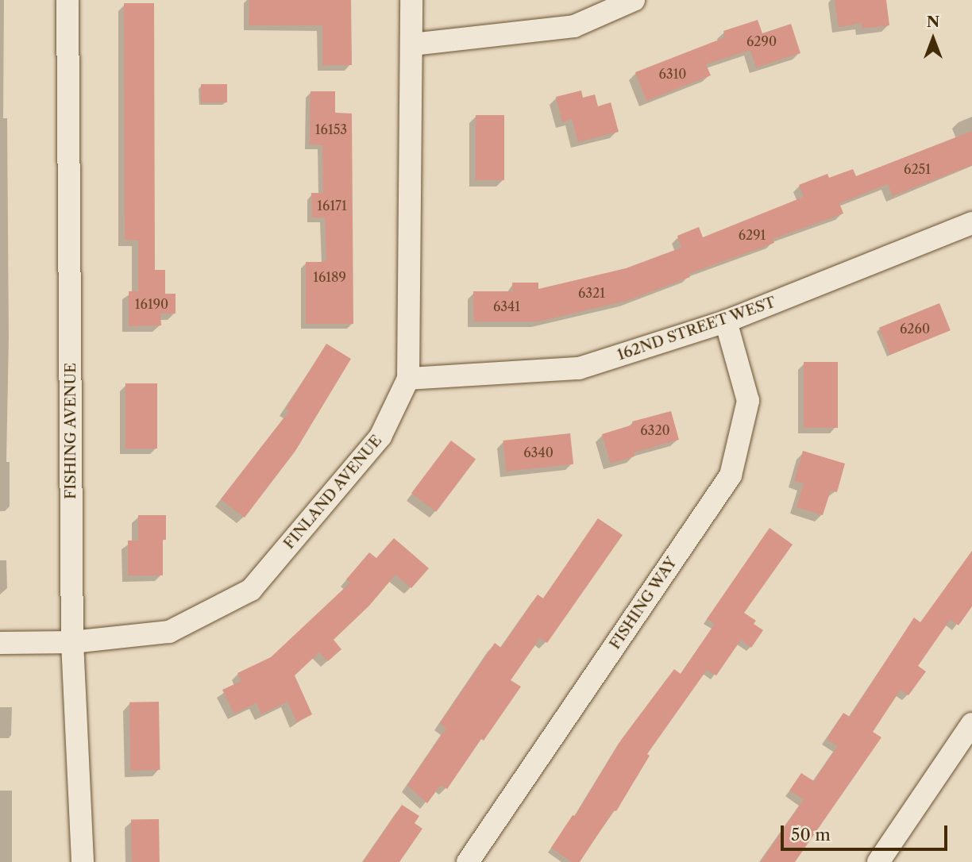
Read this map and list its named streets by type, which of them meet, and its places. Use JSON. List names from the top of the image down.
{
  "streets": {
    "street": [
      "162ND STREET WEST",
      "FISHING AVENUE",
      "FINLAND AVENUE",
      "FISHING WAY"
    ]
  },
  "crossings": [
    ["162ND STREET WEST", "FINLAND AVENUE"],
    ["162ND STREET WEST", "FISHING WAY"],
    ["FISHING AVENUE", "FINLAND AVENUE"]
  ],
  "house_numbers": [
    "6290",
    "6310",
    "16153",
    "6251",
    "16171",
    "6291",
    "16189",
    "6321",
    "16190",
    "6341",
    "6260",
    "6320",
    "6340"
  ],
  "scale_bar": "50 m",
  "north": "top"
}
